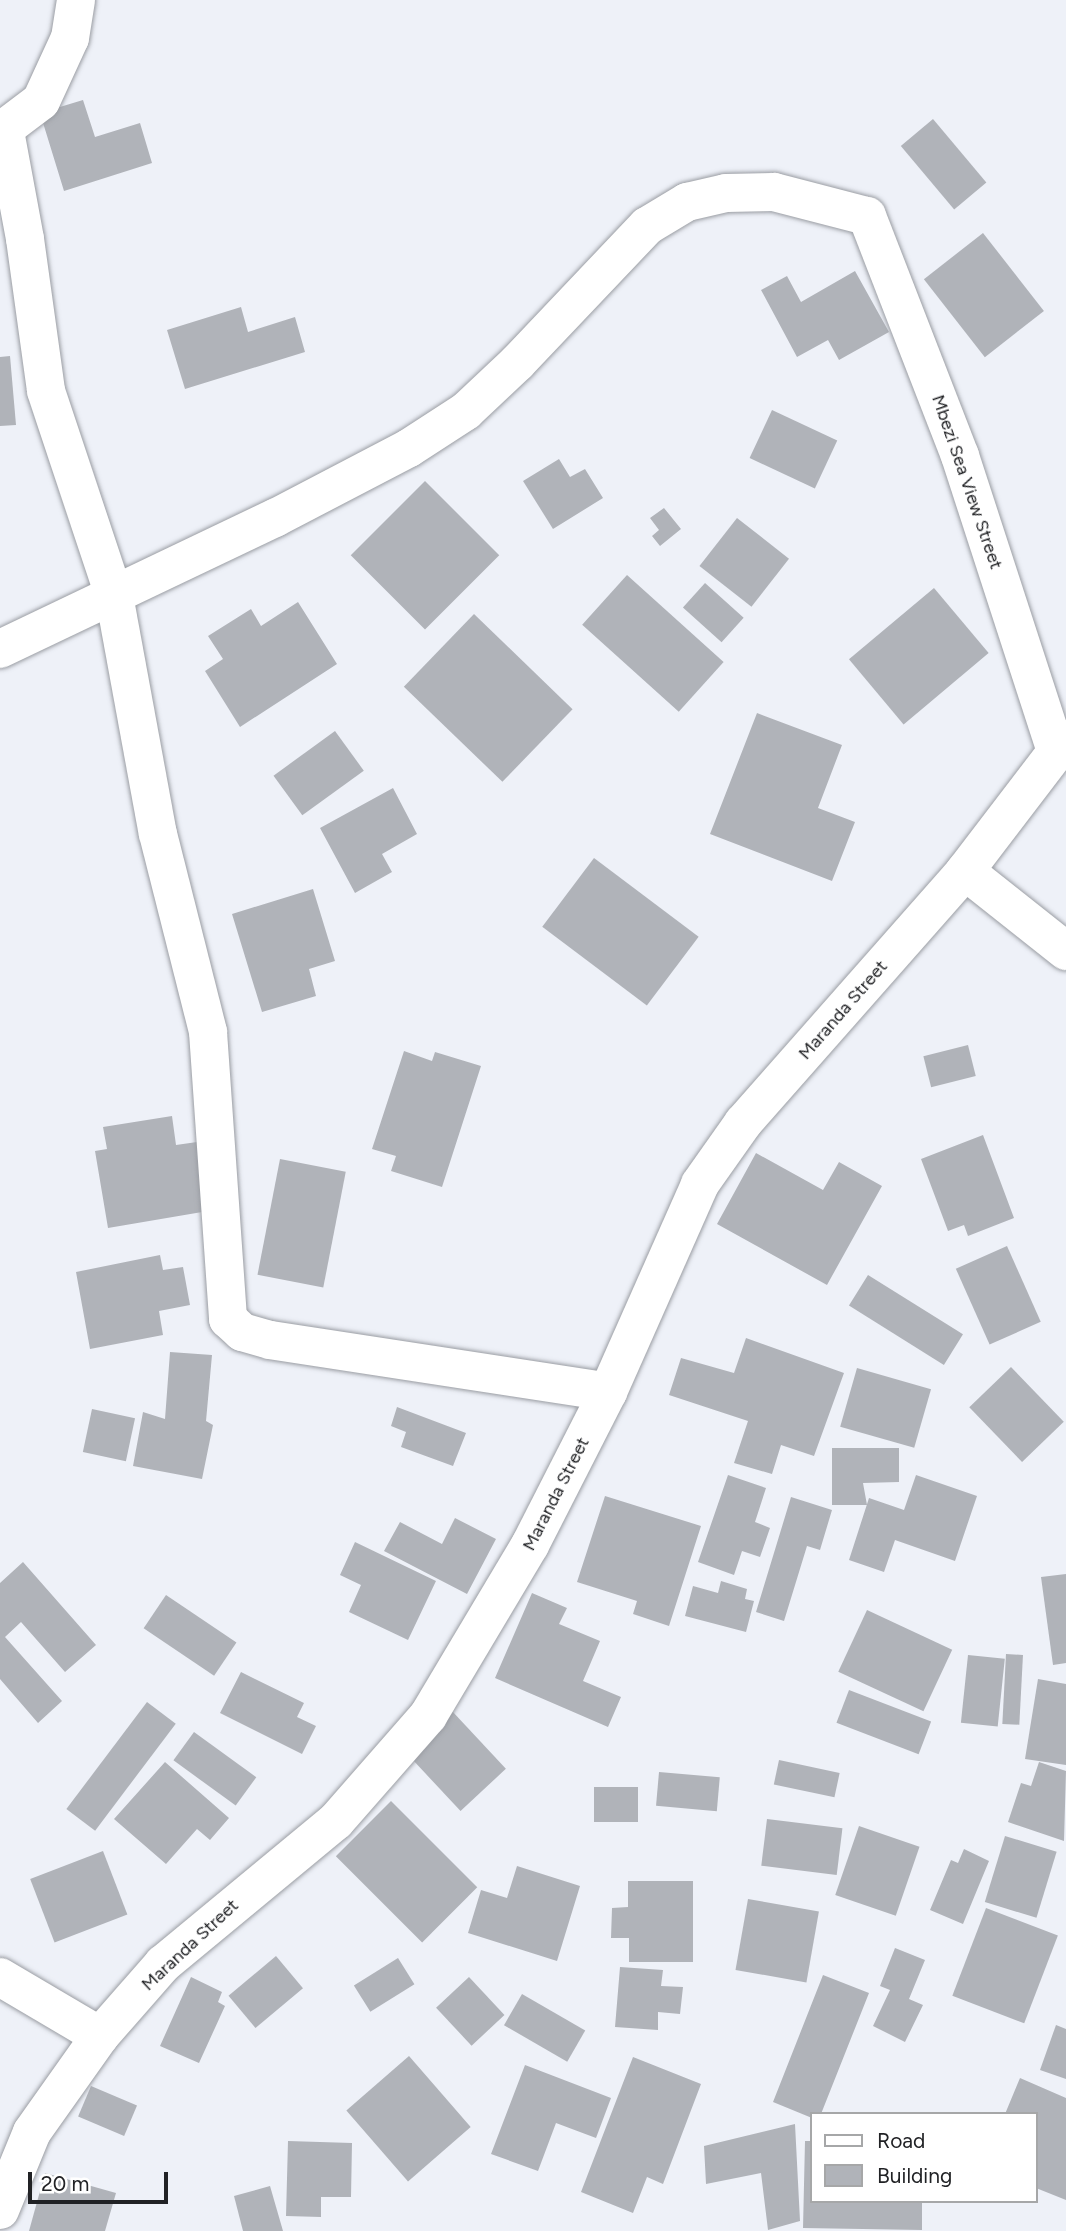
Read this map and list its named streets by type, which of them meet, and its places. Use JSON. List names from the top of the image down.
{
  "streets": {
    "street": ["Mbezi Sea View Street", "Maranda Street"]
  },
  "crossings": [
    ["Mbezi Sea View Street", "Maranda Street"]
  ],
  "legend": ["Road", "Building"],
  "scale_bar": "20 m"
}
